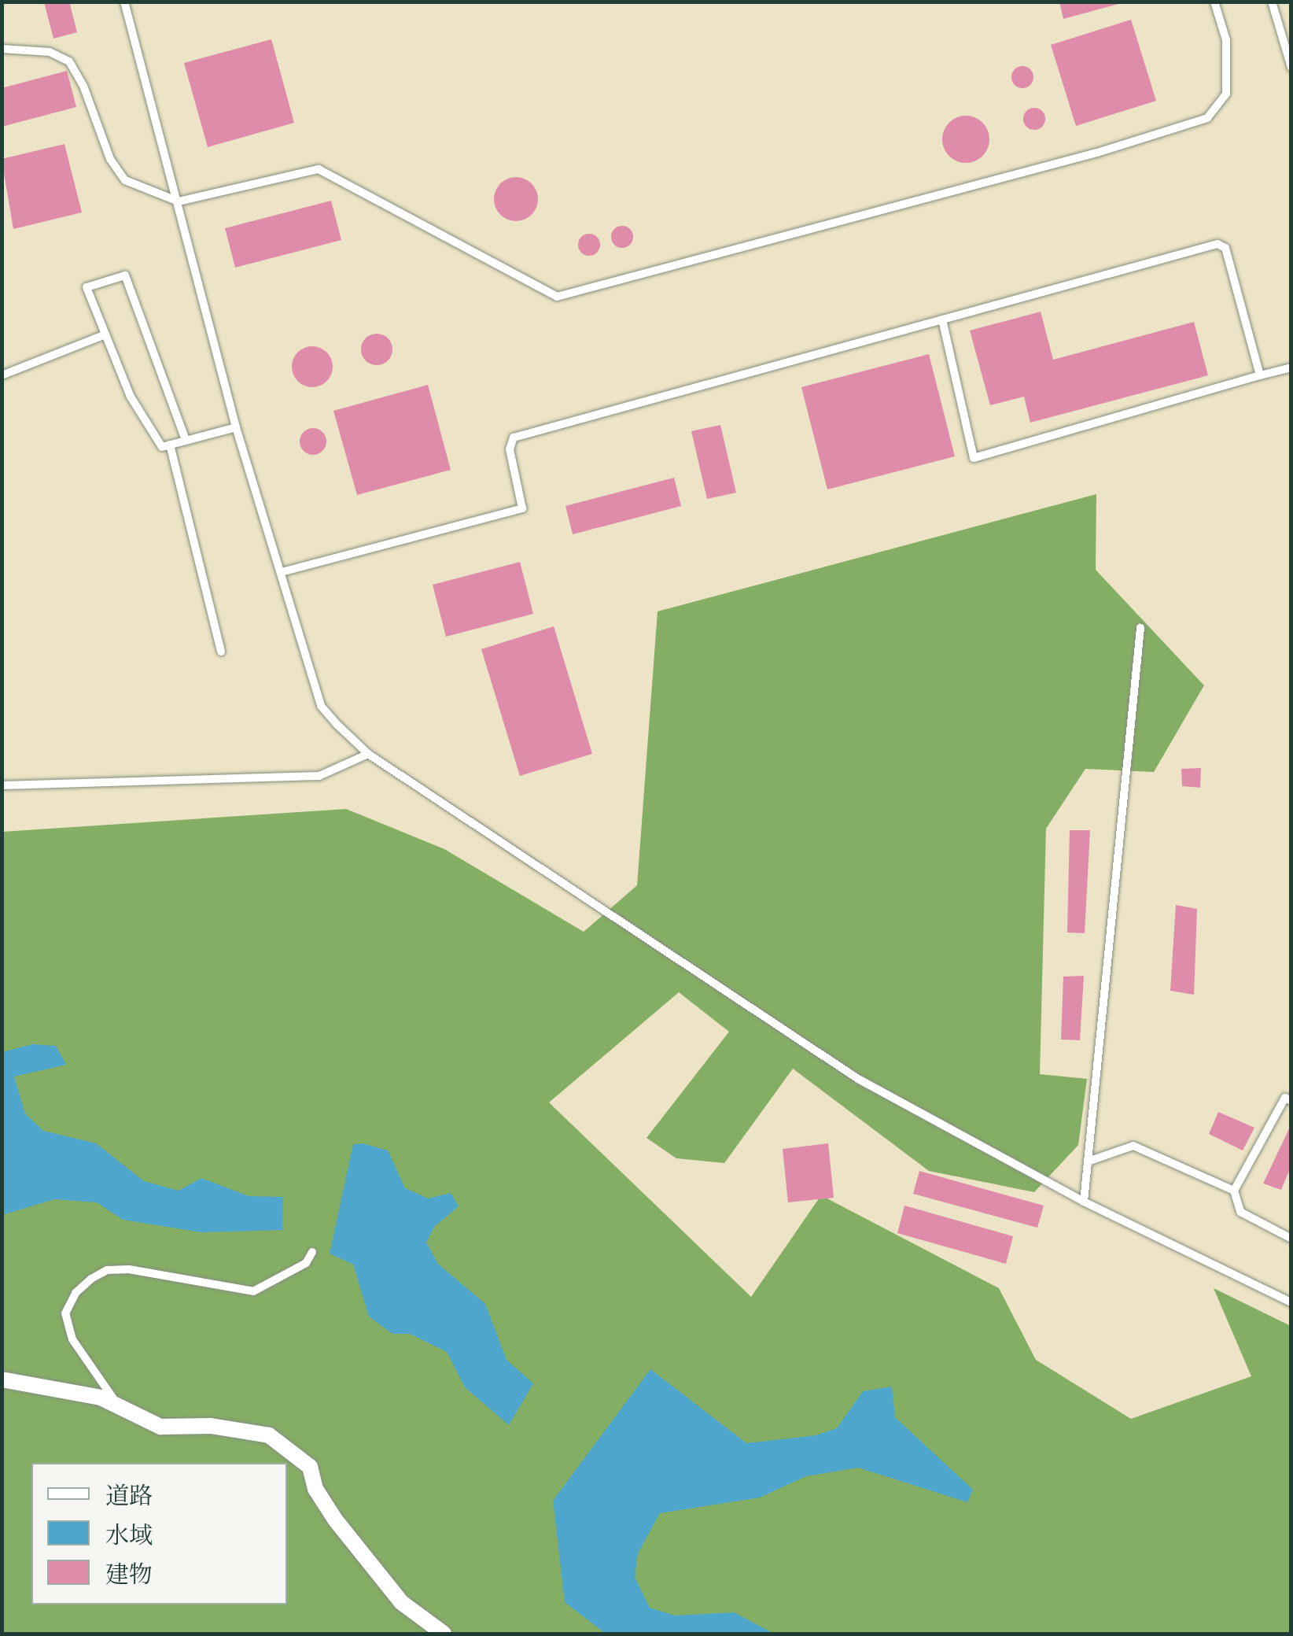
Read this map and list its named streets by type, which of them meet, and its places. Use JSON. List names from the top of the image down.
{
  "legend": ["道路", "水域", "建物"]
}
